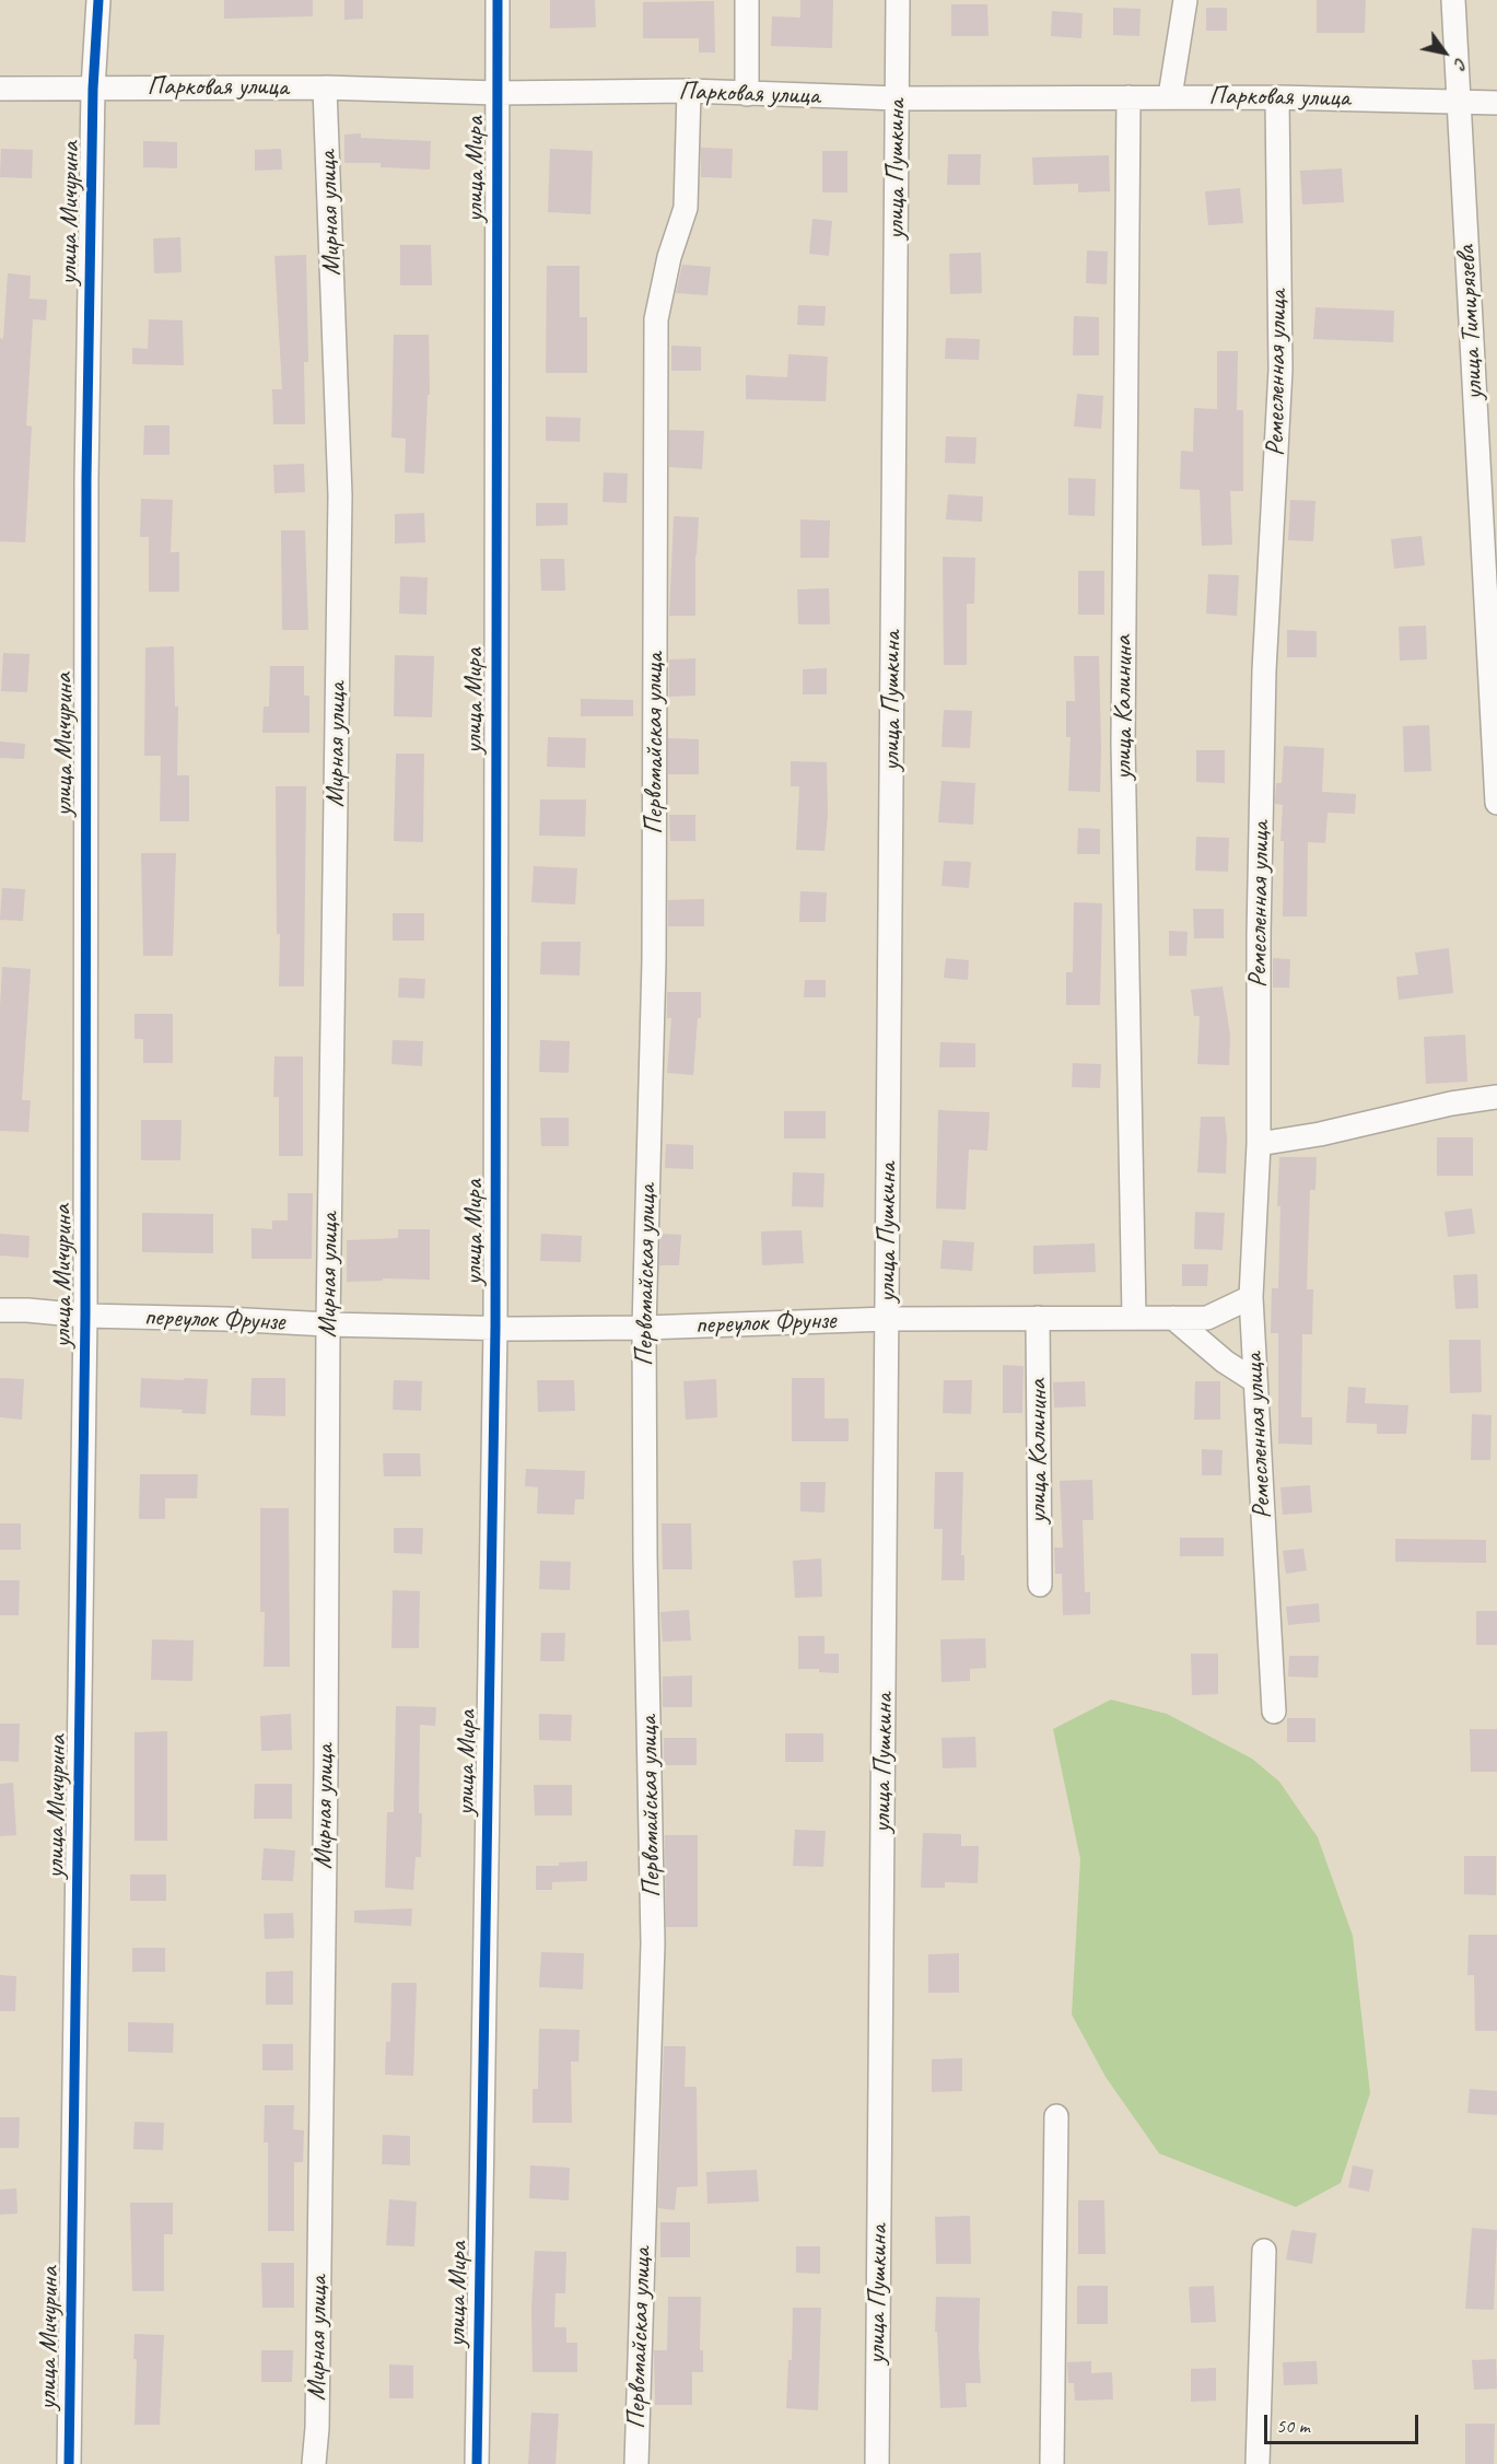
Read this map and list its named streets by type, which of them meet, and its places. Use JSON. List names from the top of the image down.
{
  "streets": {
    "street": [
      "Парковая улица",
      "улица Мира",
      "улица Пушкина",
      "улица Мичурина",
      "Мирная улица",
      "улица Тимирязева",
      "Ремесленная улица",
      "улица Калинина",
      "Первомайская улица",
      "переулок Фрунзе"
    ]
  },
  "crossings": [
    ["Парковая улица", "улица Мира"],
    ["Парковая улица", "улица Пушкина"],
    ["Парковая улица", "улица Мичурина"],
    ["Парковая улица", "Мирная улица"],
    ["Парковая улица", "улица Тимирязева"],
    ["Парковая улица", "Ремесленная улица"],
    ["Парковая улица", "улица Калинина"],
    ["Парковая улица", "Первомайская улица"],
    ["улица Мира", "переулок Фрунзе"],
    ["улица Пушкина", "переулок Фрунзе"],
    ["улица Мичурина", "переулок Фрунзе"],
    ["Мирная улица", "переулок Фрунзе"],
    ["Ремесленная улица", "переулок Фрунзе"],
    ["улица Калинина", "переулок Фрунзе"],
    ["Первомайская улица", "переулок Фрунзе"]
  ],
  "scale_bar": "50 m",
  "north": "bottom right"
}
